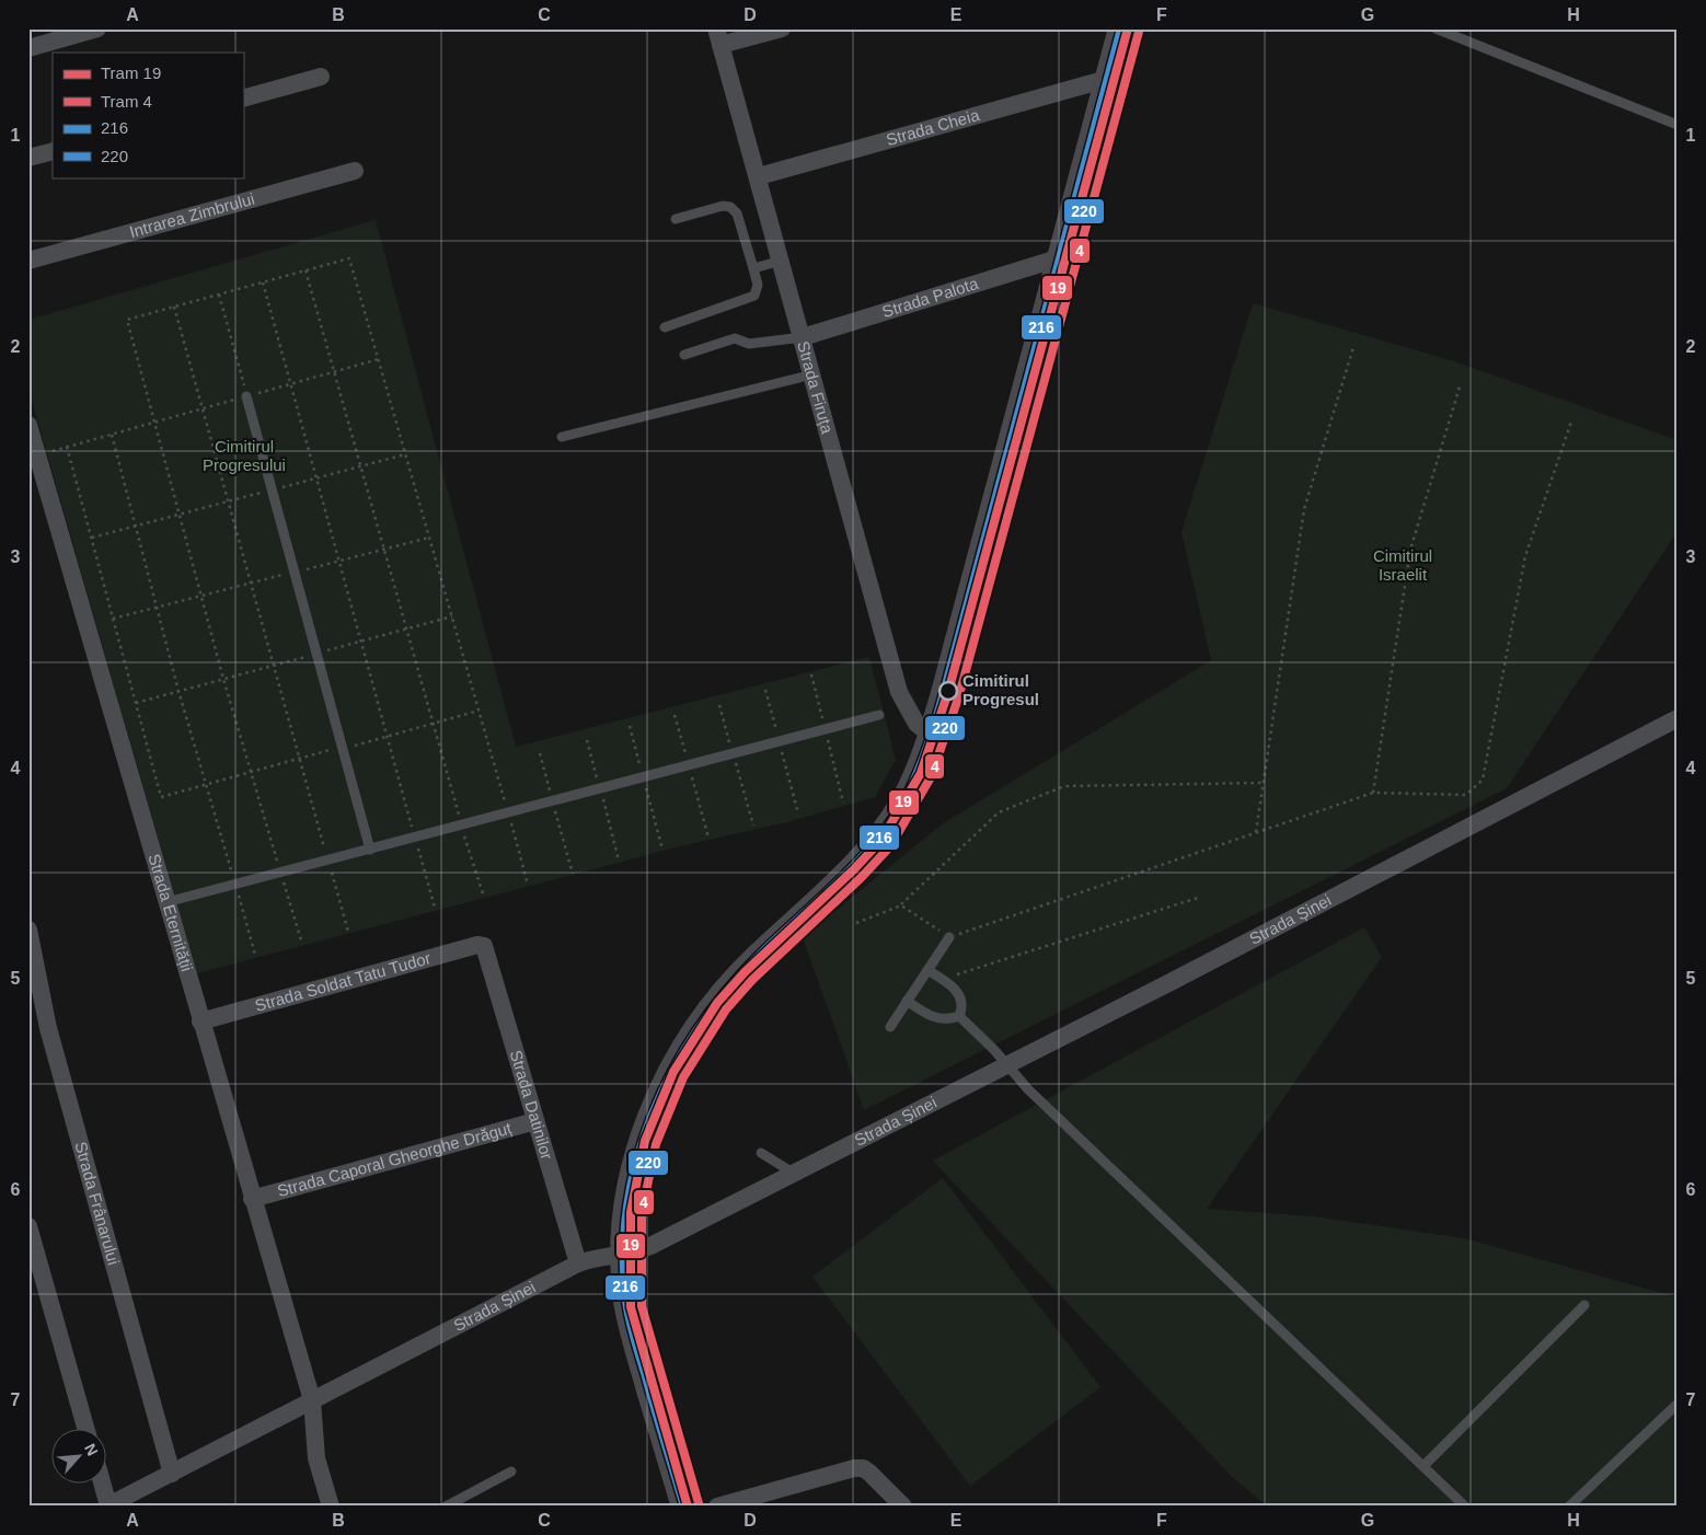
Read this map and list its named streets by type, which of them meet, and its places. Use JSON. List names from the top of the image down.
{
  "streets": {
    "street": [
      "Strada Cheia",
      "Intrarea Zimbrului",
      "Strada Palota",
      "Strada Firuța",
      "Strada Eternității",
      "Strada Șinei",
      "Strada Soldat Tatu Tudor",
      "Strada Datinilor",
      "Strada Caporal Gheorghe Drăguț",
      "Strada Frânarului"
    ]
  },
  "crossings": [
    ["Strada Cheia", "Strada Firuța"],
    ["Strada Palota", "Strada Firuța"],
    ["Strada Eternității", "Strada Șinei"],
    ["Strada Eternității", "Strada Soldat Tatu Tudor"],
    ["Strada Eternității", "Strada Caporal Gheorghe Drăguț"],
    ["Strada Șinei", "Strada Datinilor"],
    ["Strada Șinei", "Strada Frânarului"],
    ["Strada Soldat Tatu Tudor", "Strada Datinilor"],
    ["Strada Datinilor", "Strada Caporal Gheorghe Drăguț"]
  ],
  "parks": ["Cimitirul Progresului", "Cimitirul Israelit"],
  "places": ["Cimitirul Progresul"],
  "lines": [
    "tram line 19",
    "transit line 216",
    "tram line 4",
    "transit line 220"
  ],
  "legend": [
    "Tram 19",
    "Tram 4",
    "216",
    "220"
  ],
  "north": "top right",
  "grid": {
    "columns": [
      "A",
      "B",
      "C",
      "D",
      "E",
      "F",
      "G",
      "H"
    ],
    "rows": [
      "1",
      "2",
      "3",
      "4",
      "5",
      "6",
      "7"
    ]
  }
}
